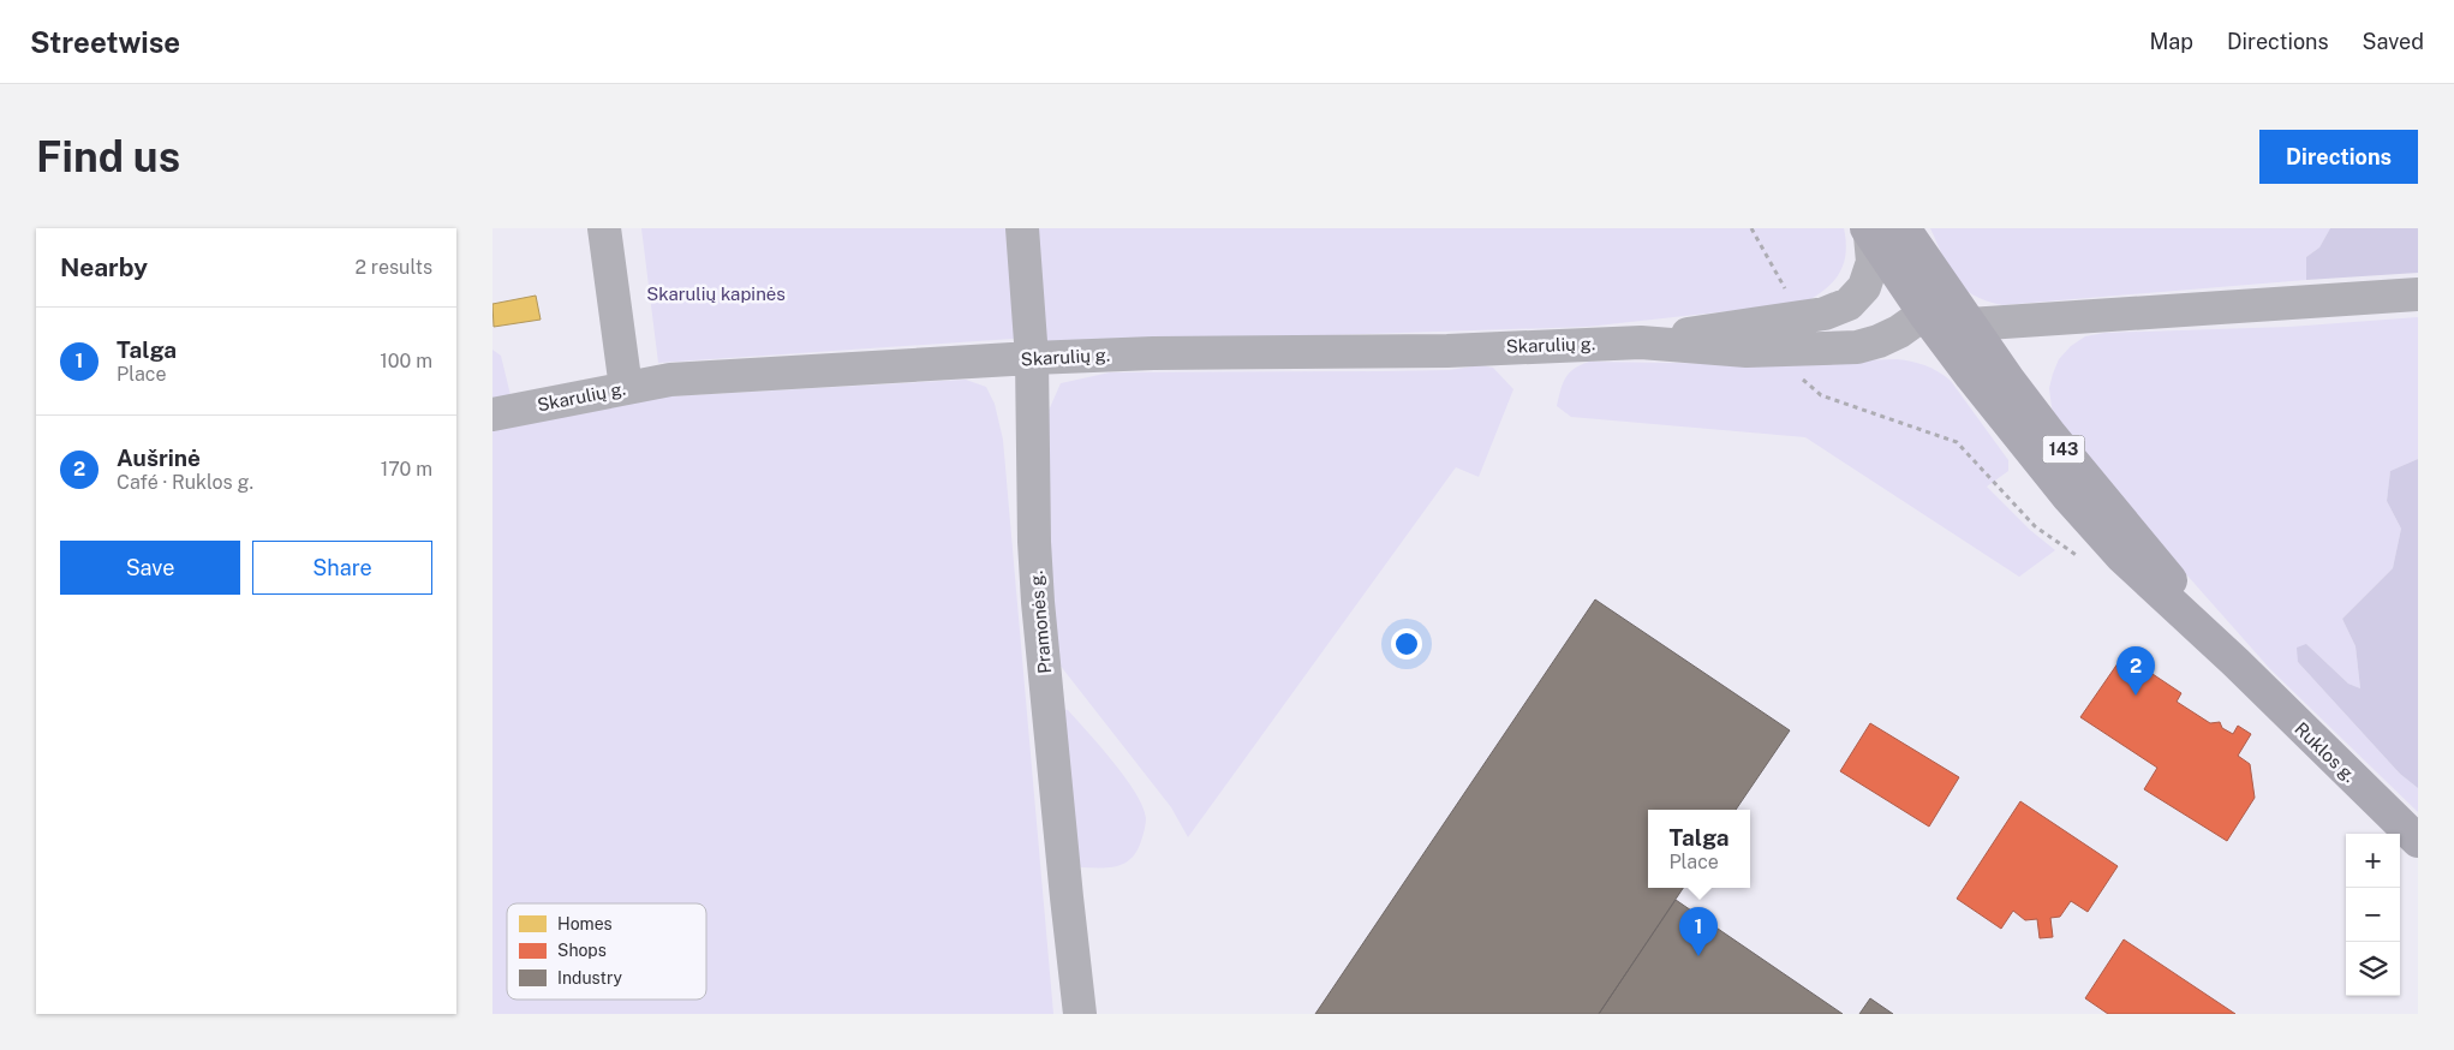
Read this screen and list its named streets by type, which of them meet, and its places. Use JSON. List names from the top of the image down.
{
  "streets": {
    "main road": ["143", "Ruklos g."],
    "street": ["Skarulių g.", "Pramonės g."]
  },
  "crossings": [
    ["Skarulių g.", "143"],
    ["Skarulių g.", "Pramonės g."],
    ["143", "Ruklos g."]
  ],
  "parks": ["Skarulių kapinės"],
  "legend": ["Homes", "Shops", "Industry"],
  "page": {
    "header": "Streetwise",
    "nav": ["Map", "Directions", "Saved"],
    "buttons": [
      "Directions",
      ["Save", "Share"]
    ],
    "title": "Find us",
    "heading": ["Nearby", "2 results"],
    "list": [
      {
        "mark": "1",
        "name": "Talga",
        "note": "Place",
        "value": "100 m"
      },
      {
        "mark": "2",
        "name": "Aušrinė",
        "note": "Café · Ruklos g.",
        "value": "170 m"
      }
    ],
    "pins": ["2", "1"],
    "popup": ["Talga", "Place"],
    "map_buttons": ["+", "−"]
  }
}
